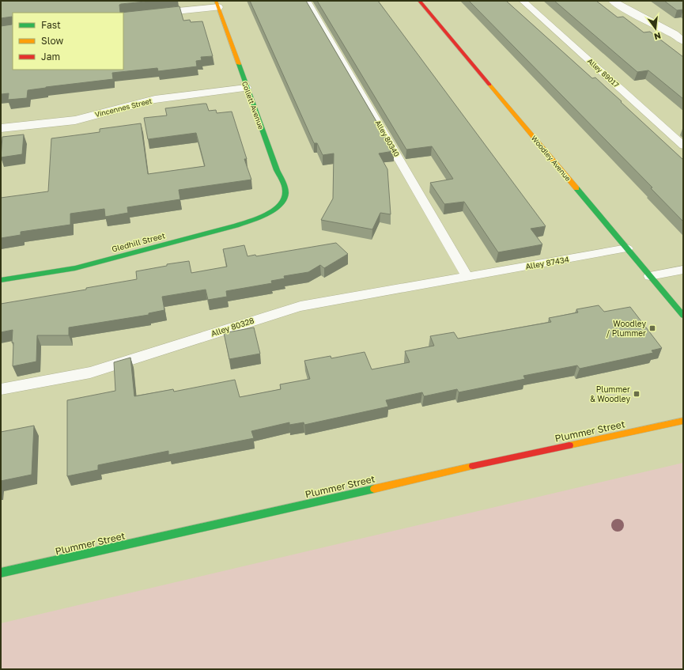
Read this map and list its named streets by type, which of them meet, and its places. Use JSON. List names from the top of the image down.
{
  "streets": {
    "main road": [
      "Collett Avenue",
      "Woodley Avenue",
      "Gledhill Street",
      "Plummer Street"
    ],
    "street": ["Vincennes Street"],
    "lane": [
      "Alley 89017",
      "Alley 80340",
      "Alley 87434",
      "Alley 80328"
    ]
  },
  "crossings": [
    ["Collett Avenue", "Vincennes Street"],
    ["Collett Avenue", "Gledhill Street"],
    ["Alley 80340", "Alley 87434"],
    ["Alley 80340", "Alley 80328"],
    ["Woodley Avenue", "Alley 87434"],
    ["Alley 87434", "Alley 80328"]
  ],
  "places": {
    "transit": ["Woodley / Plummer", "Plummer & Woodley"]
  },
  "legend": ["Fast", "Slow", "Jam"],
  "north": "bottom"
}
